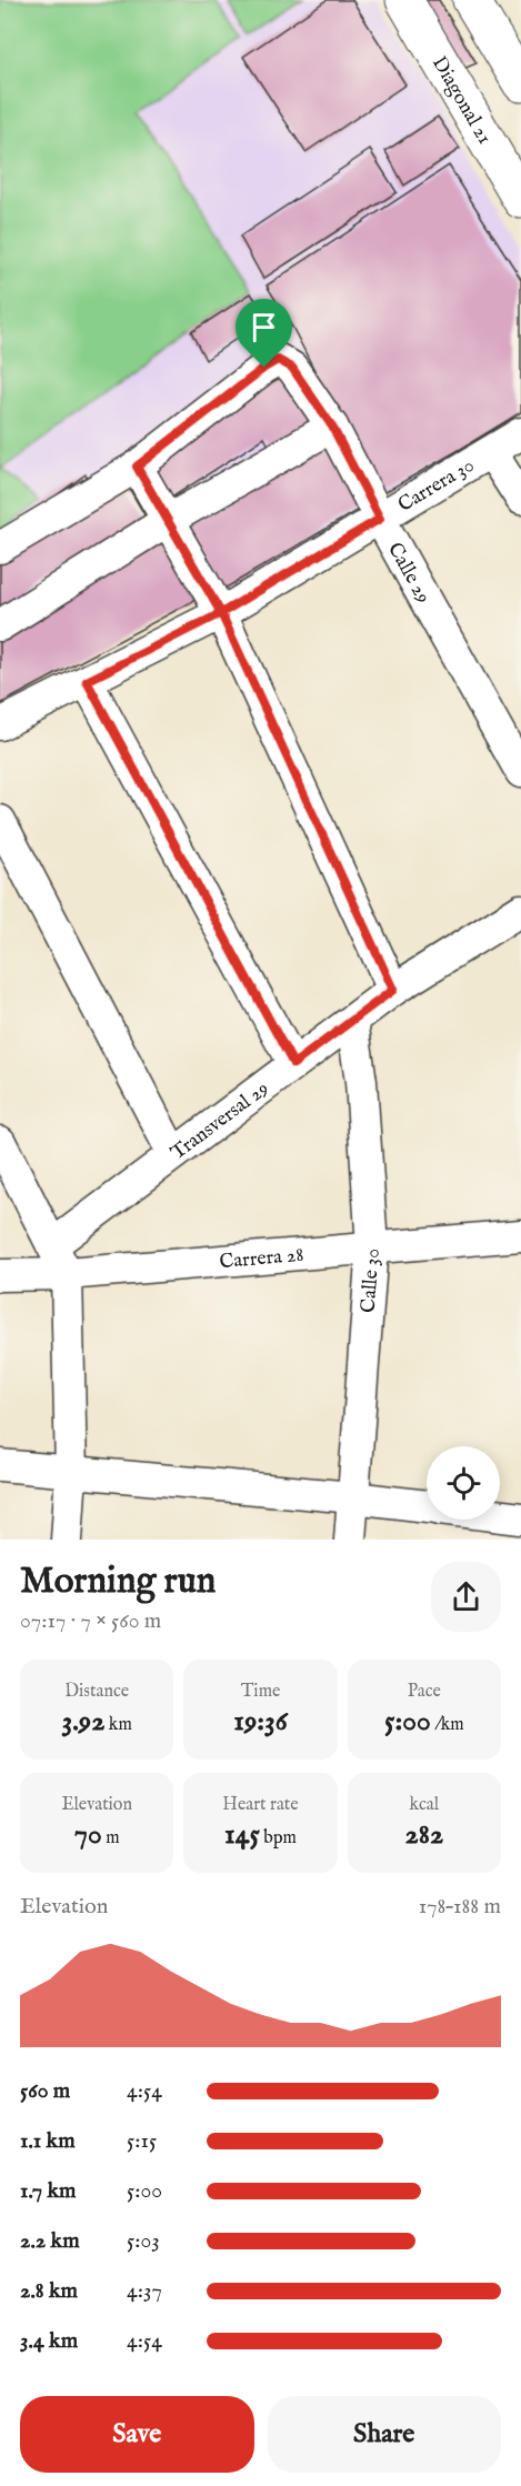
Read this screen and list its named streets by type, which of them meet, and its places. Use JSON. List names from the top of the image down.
{
  "streets": {
    "highway": ["Diagonal 21"],
    "street": [
      "Carrera 30",
      "Calle 29",
      "Transversal 29",
      "Carrera 28",
      "Calle 30"
    ]
  },
  "crossings": [
    ["Carrera 30", "Calle 29"],
    ["Transversal 29", "Calle 30"],
    ["Carrera 28", "Calle 30"]
  ],
  "page": {
    "heading": ["Morning run", "07:17 · 7 × 560 m"],
    "stats": [
      ["Distance", "3.92 km"],
      ["Time", "19:36"],
      ["Pace", "5:00 /km"],
      ["Elevation", "70 m"],
      ["Heart rate", "145 bpm"],
      ["kcal", "282"]
    ],
    "chart": ["Elevation", "178–188 m"],
    "list": [
      {
        "name": "560 m",
        "note": "4:54"
      },
      {
        "name": "1.1 km",
        "note": "5:15"
      },
      {
        "name": "1.7 km",
        "note": "5:00"
      },
      {
        "name": "2.2 km",
        "note": "5:03"
      },
      {
        "name": "2.8 km",
        "note": "4:37"
      },
      {
        "name": "3.4 km",
        "note": "4:54"
      }
    ],
    "buttons": ["Save", "Share"]
  }
}
